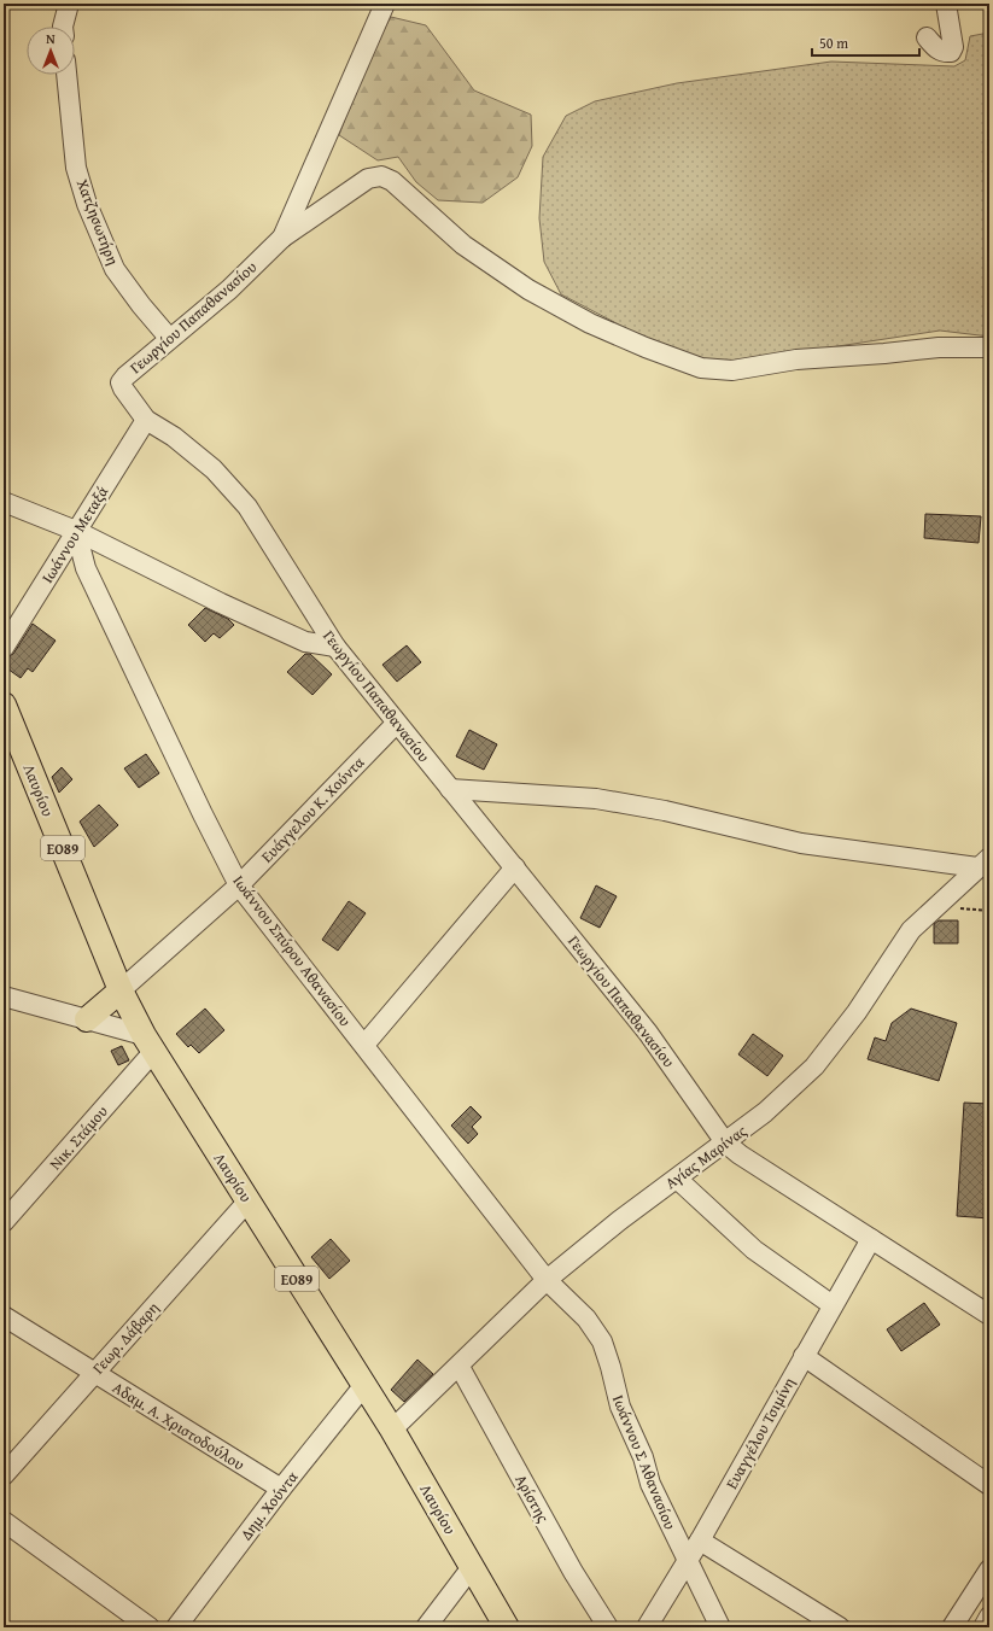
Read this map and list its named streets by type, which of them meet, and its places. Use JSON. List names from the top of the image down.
{
  "streets": {
    "main road": ["Λαυρίου", "ΕΟ89"],
    "street": [
      "Χατζησωτήρη",
      "Γεωργίου Παπαθανασίου",
      "Ιωάννου Μεταξά",
      "Ευάγγελου Κ. Χούντα",
      "Ιωάννου Σπύρου Αθανασίου",
      "Νικ. Στάμου",
      "Αγίας Μαρίνας",
      "Γεωρ. Δάβαρη",
      "Αδαμ. Α. Χριστοδούλου",
      "Ευαγγέλου Τσιμίνη",
      "Ιωάννου Σ Αθανασίου",
      "Αρίστης",
      "Δημ. Χούντα"
    ]
  },
  "crossings": [
    ["Χατζησωτήρη", "Γεωργίου Παπαθανασίου"],
    ["Γεωργίου Παπαθανασίου", "Ιωάννου Μεταξά"],
    ["Γεωργίου Παπαθανασίου", "Ευάγγελου Κ. Χούντα"],
    ["Γεωργίου Παπαθανασίου", "Αγίας Μαρίνας"],
    ["Γεωργίου Παπαθανασίου", "Ευαγγέλου Τσιμίνη"],
    ["Ιωάννου Μεταξά", "Ιωάννου Σπύρου Αθανασίου"],
    ["Λαυρίου", "Ευάγγελου Κ. Χούντα"],
    ["Λαυρίου", "Νικ. Στάμου"],
    ["Λαυρίου", "Αγίας Μαρίνας"],
    ["Λαυρίου", "Γεωρ. Δάβαρη"],
    ["Λαυρίου", "Δημ. Χούντα"],
    ["Ευάγγελου Κ. Χούντα", "Ιωάννου Σπύρου Αθανασίου"],
    ["Ιωάννου Σπύρου Αθανασίου", "Αγίας Μαρίνας"],
    ["Ιωάννου Σπύρου Αθανασίου", "Ιωάννου Σ Αθανασίου"],
    ["Αγίας Μαρίνας", "Ιωάννου Σ Αθανασίου"],
    ["Αγίας Μαρίνας", "Αρίστης"],
    ["Γεωρ. Δάβαρη", "Αδαμ. Α. Χριστοδούλου"],
    ["Αδαμ. Α. Χριστοδούλου", "Δημ. Χούντα"],
    ["Ευαγγέλου Τσιμίνη", "Ιωάννου Σ Αθανασίου"]
  ],
  "scale_bar": "50 m",
  "north": "top"
}
